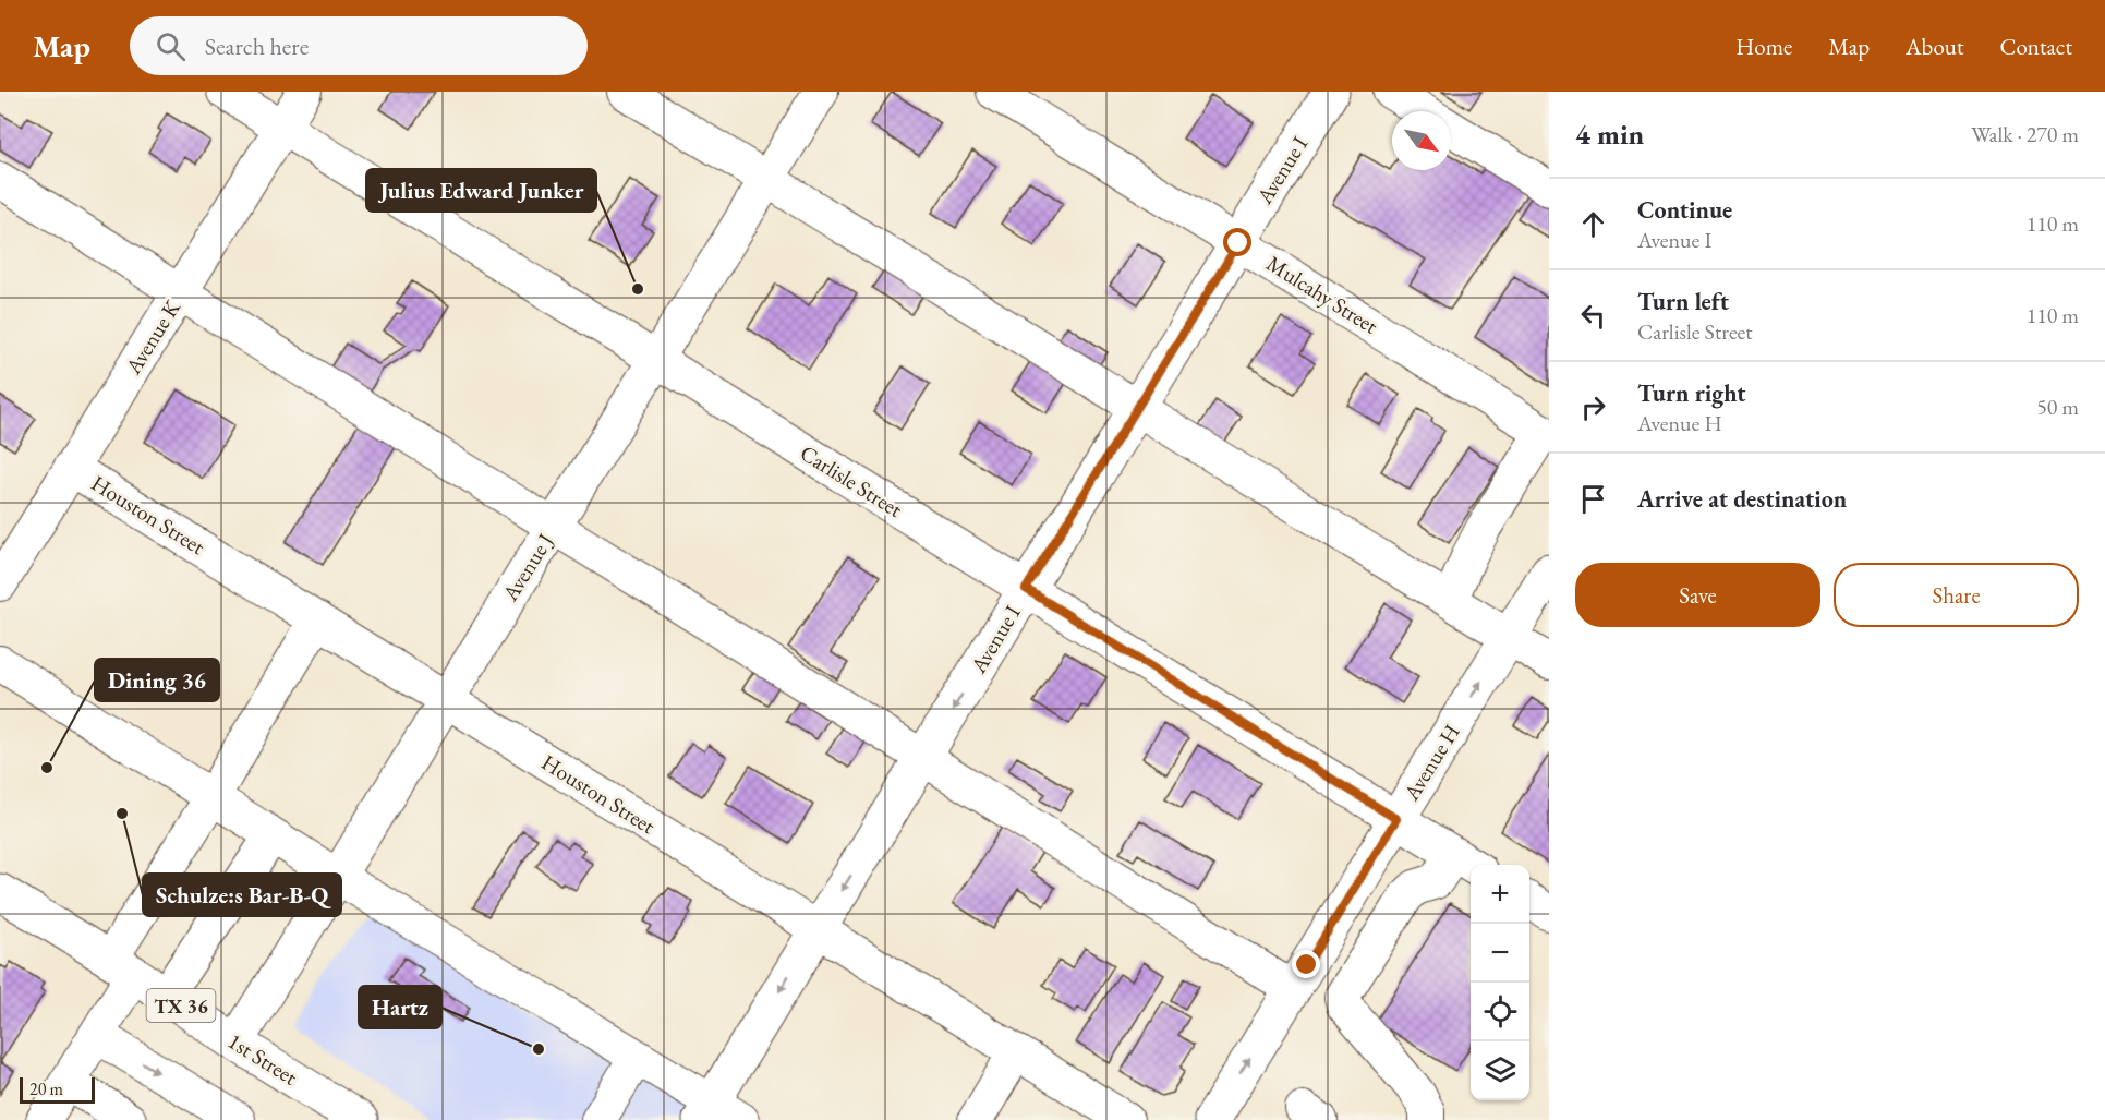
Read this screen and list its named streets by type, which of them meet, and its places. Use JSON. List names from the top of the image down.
{
  "streets": {
    "main road": [
      "Avenue I",
      "Avenue H",
      "TX 36",
      "1st Street"
    ],
    "street": [
      "Mulcahy Street",
      "Avenue K",
      "Carlisle Street",
      "Houston Street",
      "Avenue J"
    ]
  },
  "crossings": [
    ["Avenue I", "Mulcahy Street"],
    ["Avenue I", "Carlisle Street"],
    ["Avenue I", "Houston Street"],
    ["Avenue K", "Carlisle Street"],
    ["Avenue K", "Houston Street"],
    ["Carlisle Street", "Avenue J"],
    ["Carlisle Street", "Avenue H"],
    ["Houston Street", "Avenue J"],
    ["Avenue J", "1st Street"]
  ],
  "one_way": ["Avenue I", "Avenue H"],
  "places": [
    "Julius Edward Junker",
    "Dining 36",
    "Schulze:s Bar-B-Q",
    "Hartz"
  ],
  "scale_bar": "20 m",
  "north": "bottom right",
  "page": {
    "header": "Map",
    "search": "Search here",
    "nav": [
      "Home",
      "Map",
      "About",
      "Contact"
    ],
    "heading": ["4 min", "Walk · 270 m"],
    "list": [
      ["Continue", "Avenue I", "110 m"],
      ["Turn left", "Carlisle Street", "110 m"],
      ["Turn right", "Avenue H", "50 m"],
      "Arrive at destination"
    ],
    "buttons": ["Save", "Share"],
    "map_buttons": ["+", "−"],
    "scale": "20 m"
  }
}
